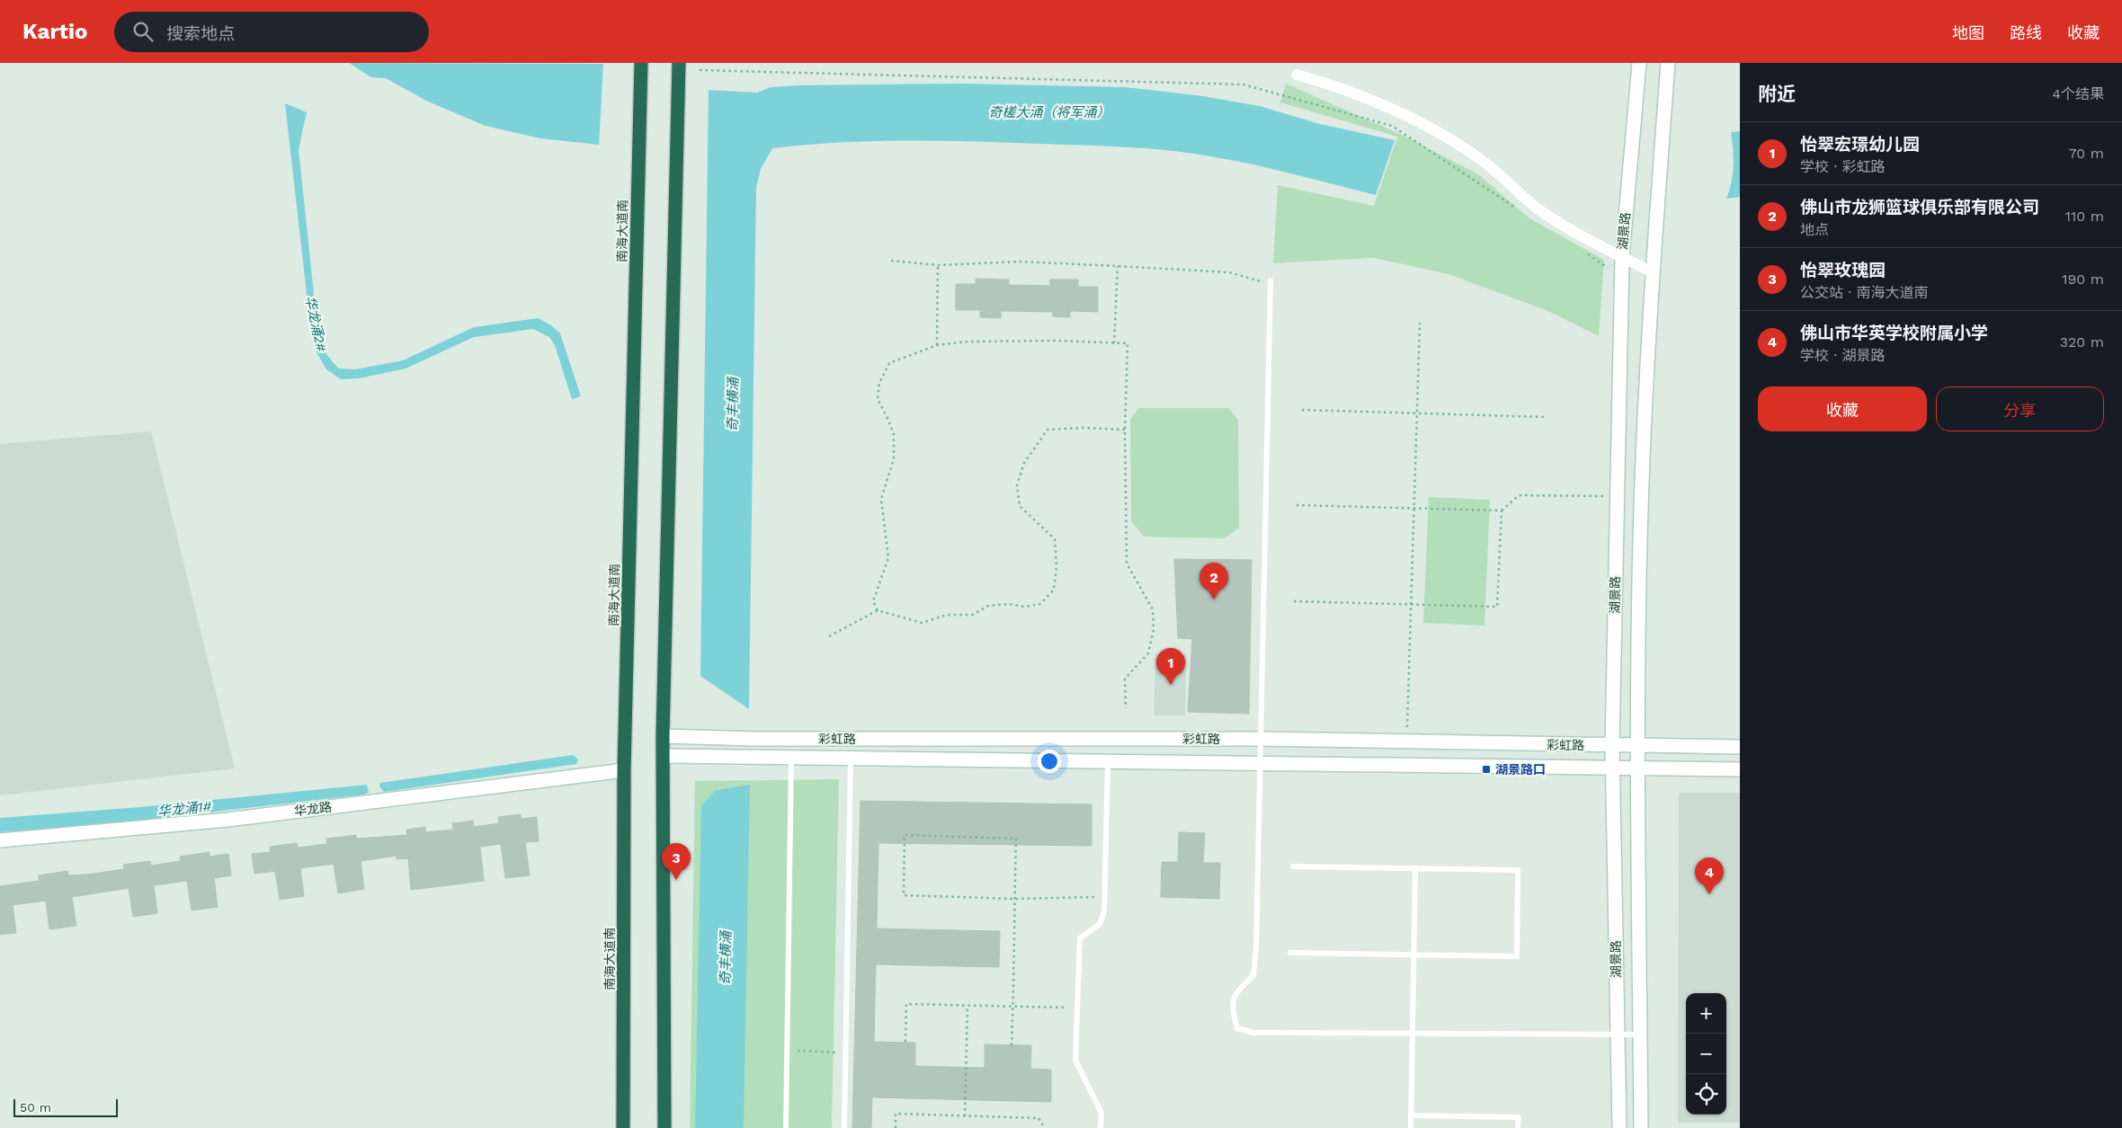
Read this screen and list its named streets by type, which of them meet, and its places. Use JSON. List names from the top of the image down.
{
  "streets": {
    "highway": ["南海大道南"],
    "street": ["湖景路", "彩虹路", "华龙路"]
  },
  "crossings": [
    ["南海大道南", "华龙路"],
    ["湖景路", "彩虹路"]
  ],
  "water": [
    "奇槎大涌（将军涌）",
    "华龙涌2#",
    "奇丰横涌",
    "华龙涌1#"
  ],
  "places": {
    "transit": ["湖景路口"]
  },
  "scale_bar": "50 m",
  "page": {
    "header": "Kartio",
    "search": "搜索地点",
    "nav": ["地图", "路线", "收藏"],
    "heading": ["附近", "4个结果"],
    "list": [
      {
        "mark": "1",
        "name": "怡翠宏璟幼儿园",
        "note": "学校 · 彩虹路",
        "value": "70 m"
      },
      {
        "mark": "2",
        "name": "佛山市龙狮篮球俱乐部有限公司",
        "note": "地点",
        "value": "110 m"
      },
      {
        "mark": "3",
        "name": "怡翠玫瑰园",
        "note": "公交站 · 南海大道南",
        "value": "190 m"
      },
      {
        "mark": "4",
        "name": "佛山市华英学校附属小学",
        "note": "学校 · 湖景路",
        "value": "320 m"
      }
    ],
    "buttons": ["收藏", "分享"],
    "pins": [
      "2",
      "1",
      "3",
      "4"
    ],
    "map_buttons": ["+", "−"],
    "scale": "50 m"
  }
}
